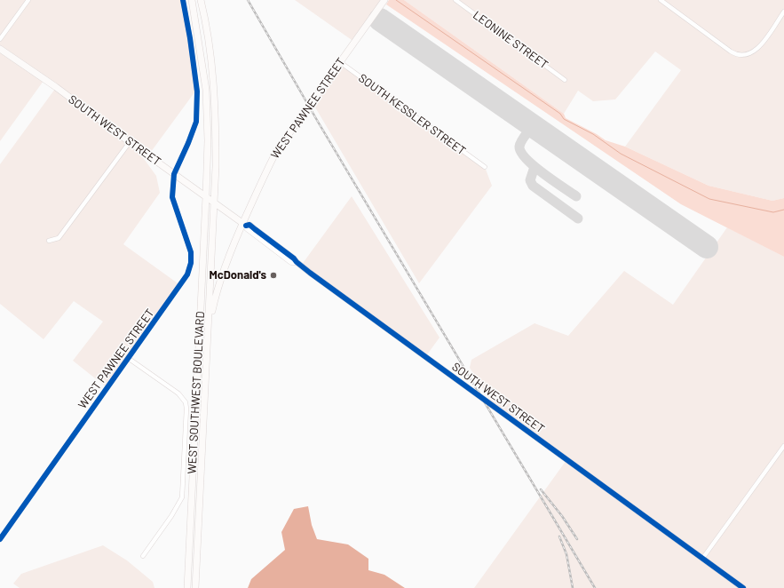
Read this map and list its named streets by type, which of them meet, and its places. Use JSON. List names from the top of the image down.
{
  "streets": {
    "main road": ["WEST PAWNEE STREET", "SOUTH WEST STREET", "WEST SOUTHWEST BOULEVARD"],
    "street": ["LEONINE STREET", "SOUTH KESSLER STREET"]
  },
  "crossings": [
    ["WEST PAWNEE STREET", "SOUTH KESSLER STREET"],
    ["WEST PAWNEE STREET", "SOUTH WEST STREET"],
    ["WEST PAWNEE STREET", "WEST SOUTHWEST BOULEVARD"],
    ["SOUTH WEST STREET", "WEST SOUTHWEST BOULEVARD"]
  ],
  "places": ["McDonald's"]
}
